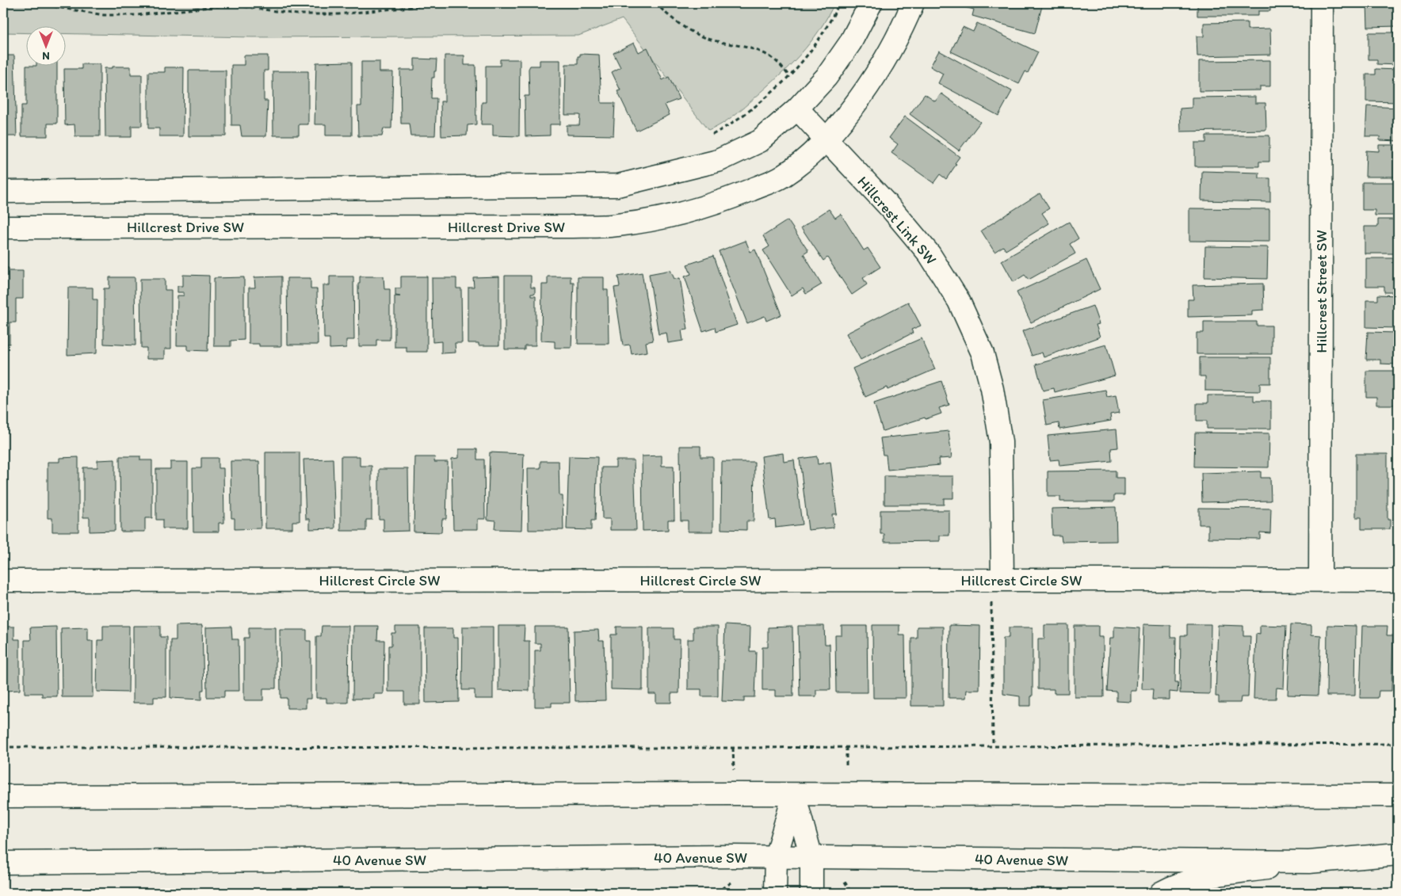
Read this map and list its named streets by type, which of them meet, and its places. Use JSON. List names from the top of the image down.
{
  "streets": {
    "street": [
      "Hillcrest Link SW",
      "Hillcrest Drive SW",
      "Hillcrest Street SW",
      "Hillcrest Circle SW",
      "40 Avenue SW"
    ]
  },
  "crossings": [
    ["Hillcrest Link SW", "Hillcrest Drive SW"],
    ["Hillcrest Link SW", "Hillcrest Circle SW"],
    ["Hillcrest Street SW", "Hillcrest Circle SW"]
  ],
  "north": "bottom"
}
